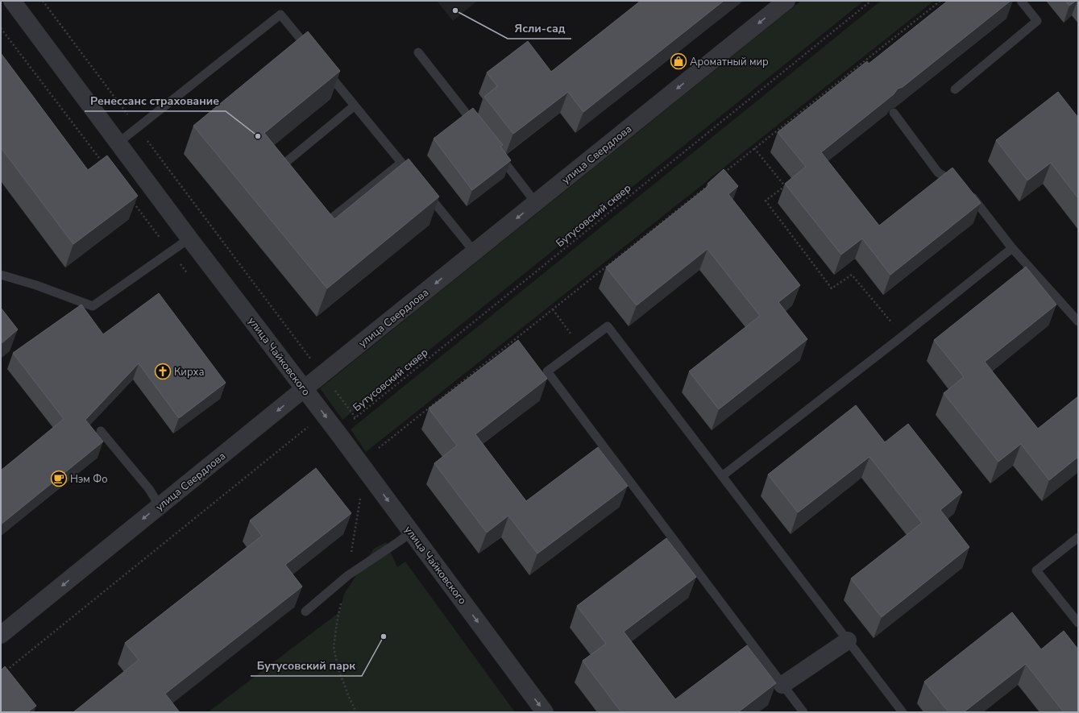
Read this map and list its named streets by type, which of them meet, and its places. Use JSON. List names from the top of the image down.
{
  "streets": {
    "street": ["улица Свердлова", "улица Чайковского"],
    "path": ["Бутусовский сквер"]
  },
  "crossings": [
    ["улица Свердлова", "улица Чайковского"],
    ["Бутусовский сквер", "улица Чайковского"]
  ],
  "one_way": ["улица Свердлова", "улица Чайковского"],
  "places": {
    "other": ["Ясли-сад", "Ренессанс страхование", "Бутусовский парк"],
    "shop": ["Ароматный мир"],
    "church": ["Кирха"],
    "cafe": ["Нэм Фо"]
  }
}
